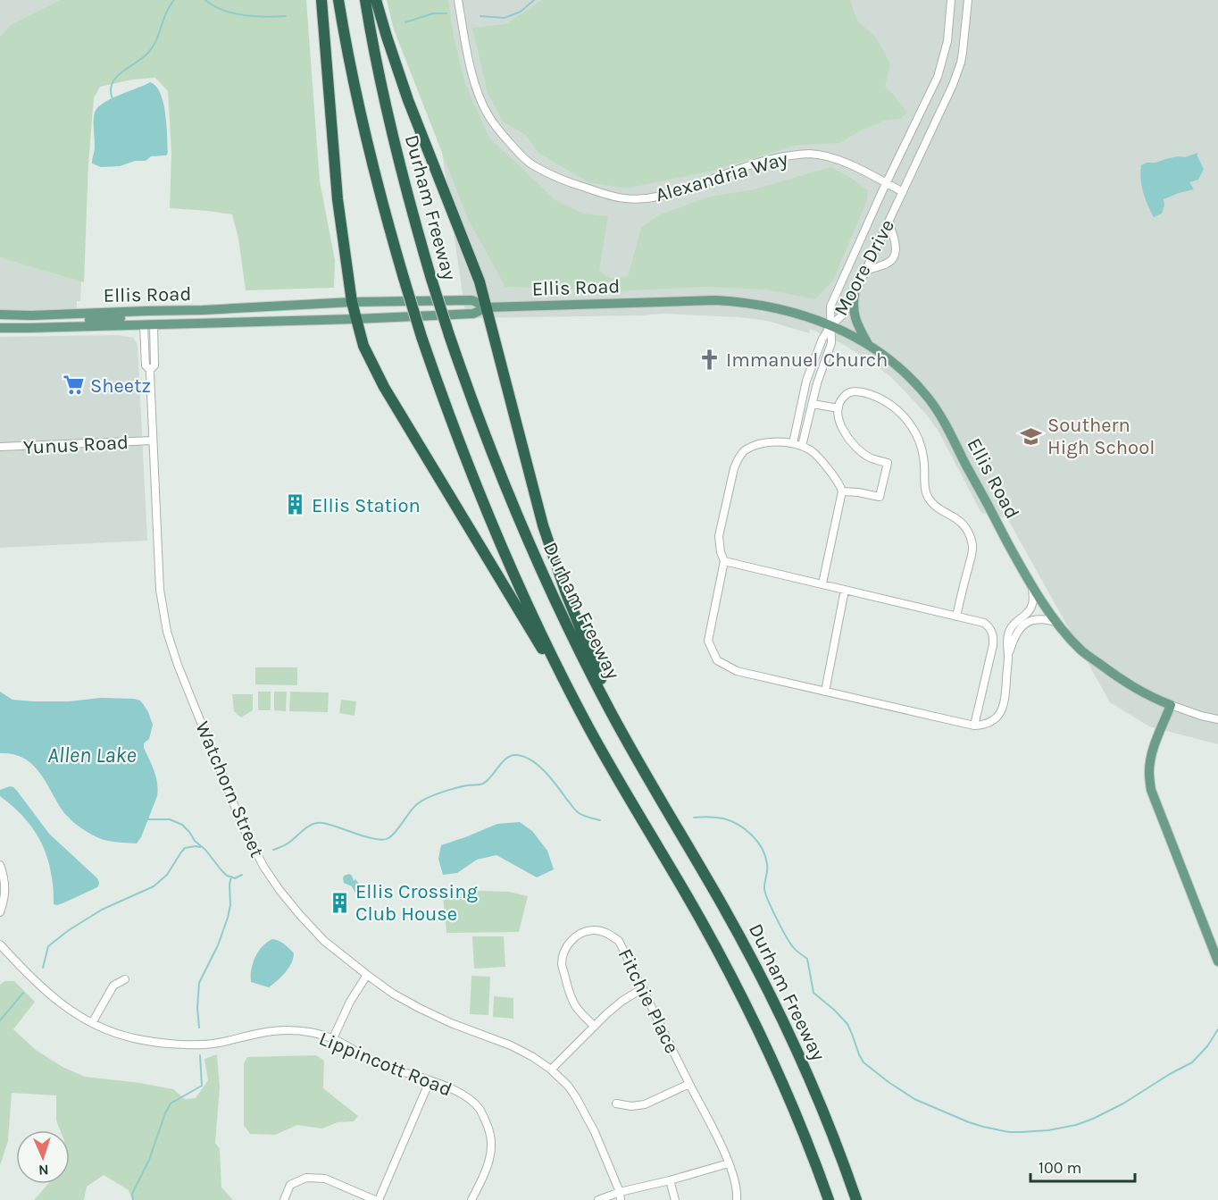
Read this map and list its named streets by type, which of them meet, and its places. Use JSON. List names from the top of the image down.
{
  "streets": {
    "highway": ["Durham Freeway"],
    "main road": ["Ellis Road"],
    "street": [
      "Alexandria Way",
      "Moore Drive",
      "Yunus Road",
      "Watchorn Street",
      "Fitchie Place",
      "Lippincott Road"
    ]
  },
  "crossings": [
    ["Alexandria Way", "Moore Drive"],
    ["Moore Drive", "Ellis Road"],
    ["Ellis Road", "Watchorn Street"],
    ["Yunus Road", "Watchorn Street"]
  ],
  "water": ["Allen Lake"],
  "places": {
    "church": ["Immanuel Church"],
    "supermarket": ["Sheetz"],
    "school or university": ["Southern High School"],
    "building": ["Ellis Station", "Ellis Crossing Club House"]
  },
  "scale_bar": "100 m",
  "north": "bottom"
}
